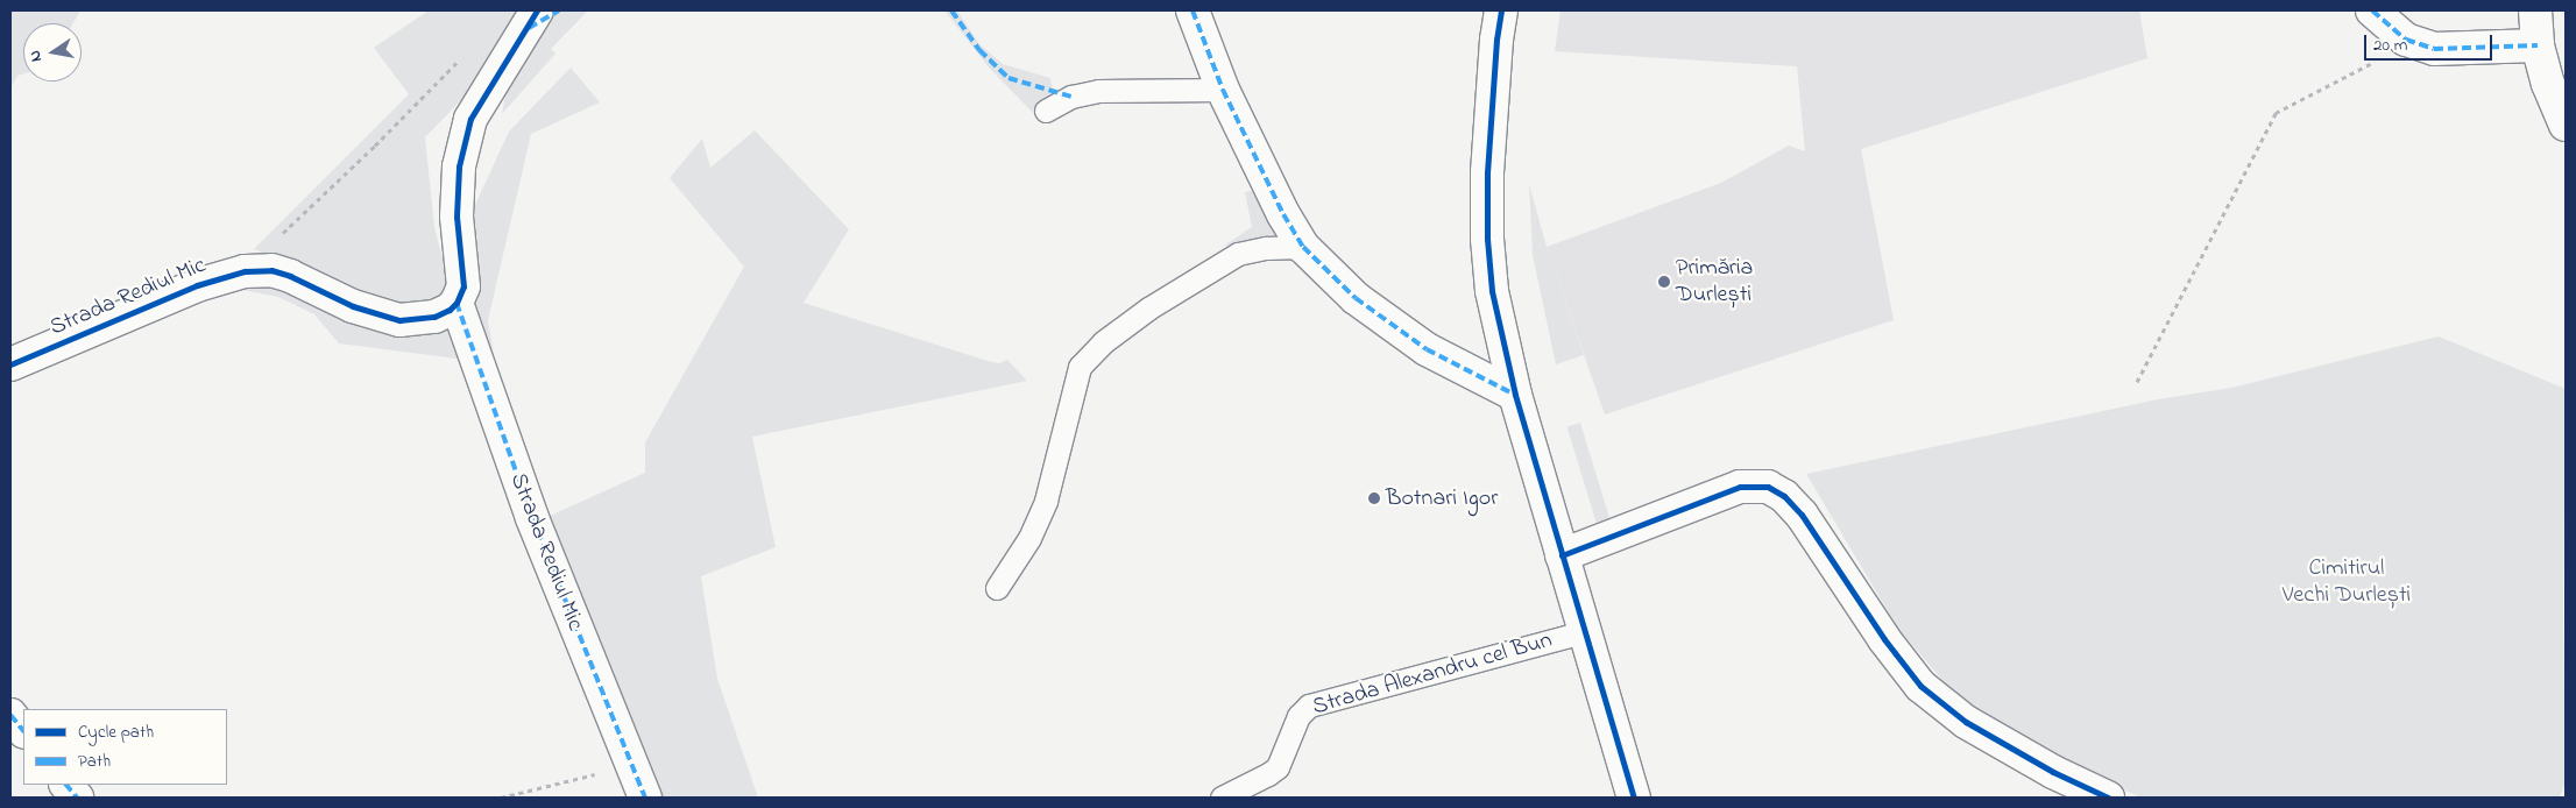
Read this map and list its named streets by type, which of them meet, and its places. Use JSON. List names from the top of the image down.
{
  "streets": {
    "street": ["Strada Rediul Mic", "Strada Alexandru cel Bun"]
  },
  "parks": ["Cimitirul Vechi Durlești"],
  "places": ["Primăria Durlești", "Botnari Igor"],
  "legend": ["Cycle path", "Path"],
  "scale_bar": "20 m",
  "north": "left"
}
